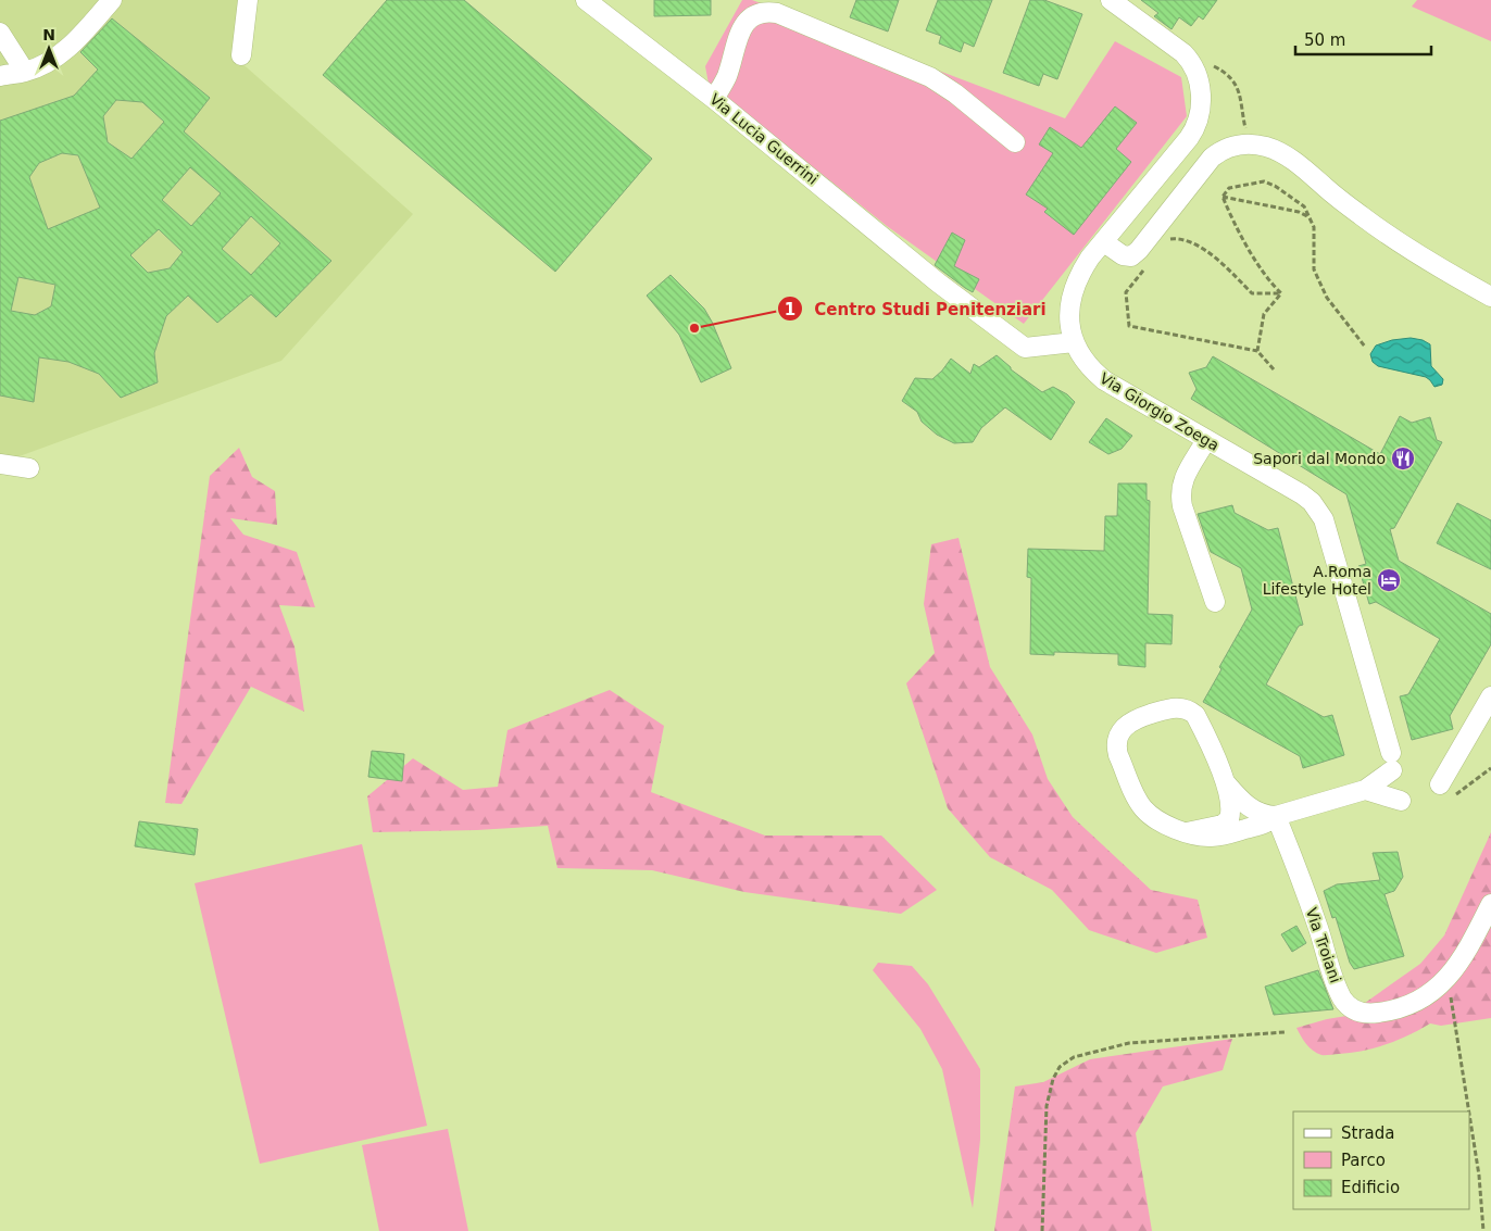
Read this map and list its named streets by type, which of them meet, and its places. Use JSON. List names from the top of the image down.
{
  "streets": {
    "street": ["Via Lucia Guerrini", "Via Giorgio Zoega", "Via Troiani"]
  },
  "crossings": [
    ["Via Lucia Guerrini", "Via Giorgio Zoega"]
  ],
  "places": {
    "other": ["Centro Studi Penitenziari"],
    "restaurant": ["Sapori dal Mondo"],
    "hotel": ["A.Roma Lifestyle Hotel"]
  },
  "legend": ["Strada", "Parco", "Edificio"],
  "scale_bar": "50 m",
  "north": "top"
}
